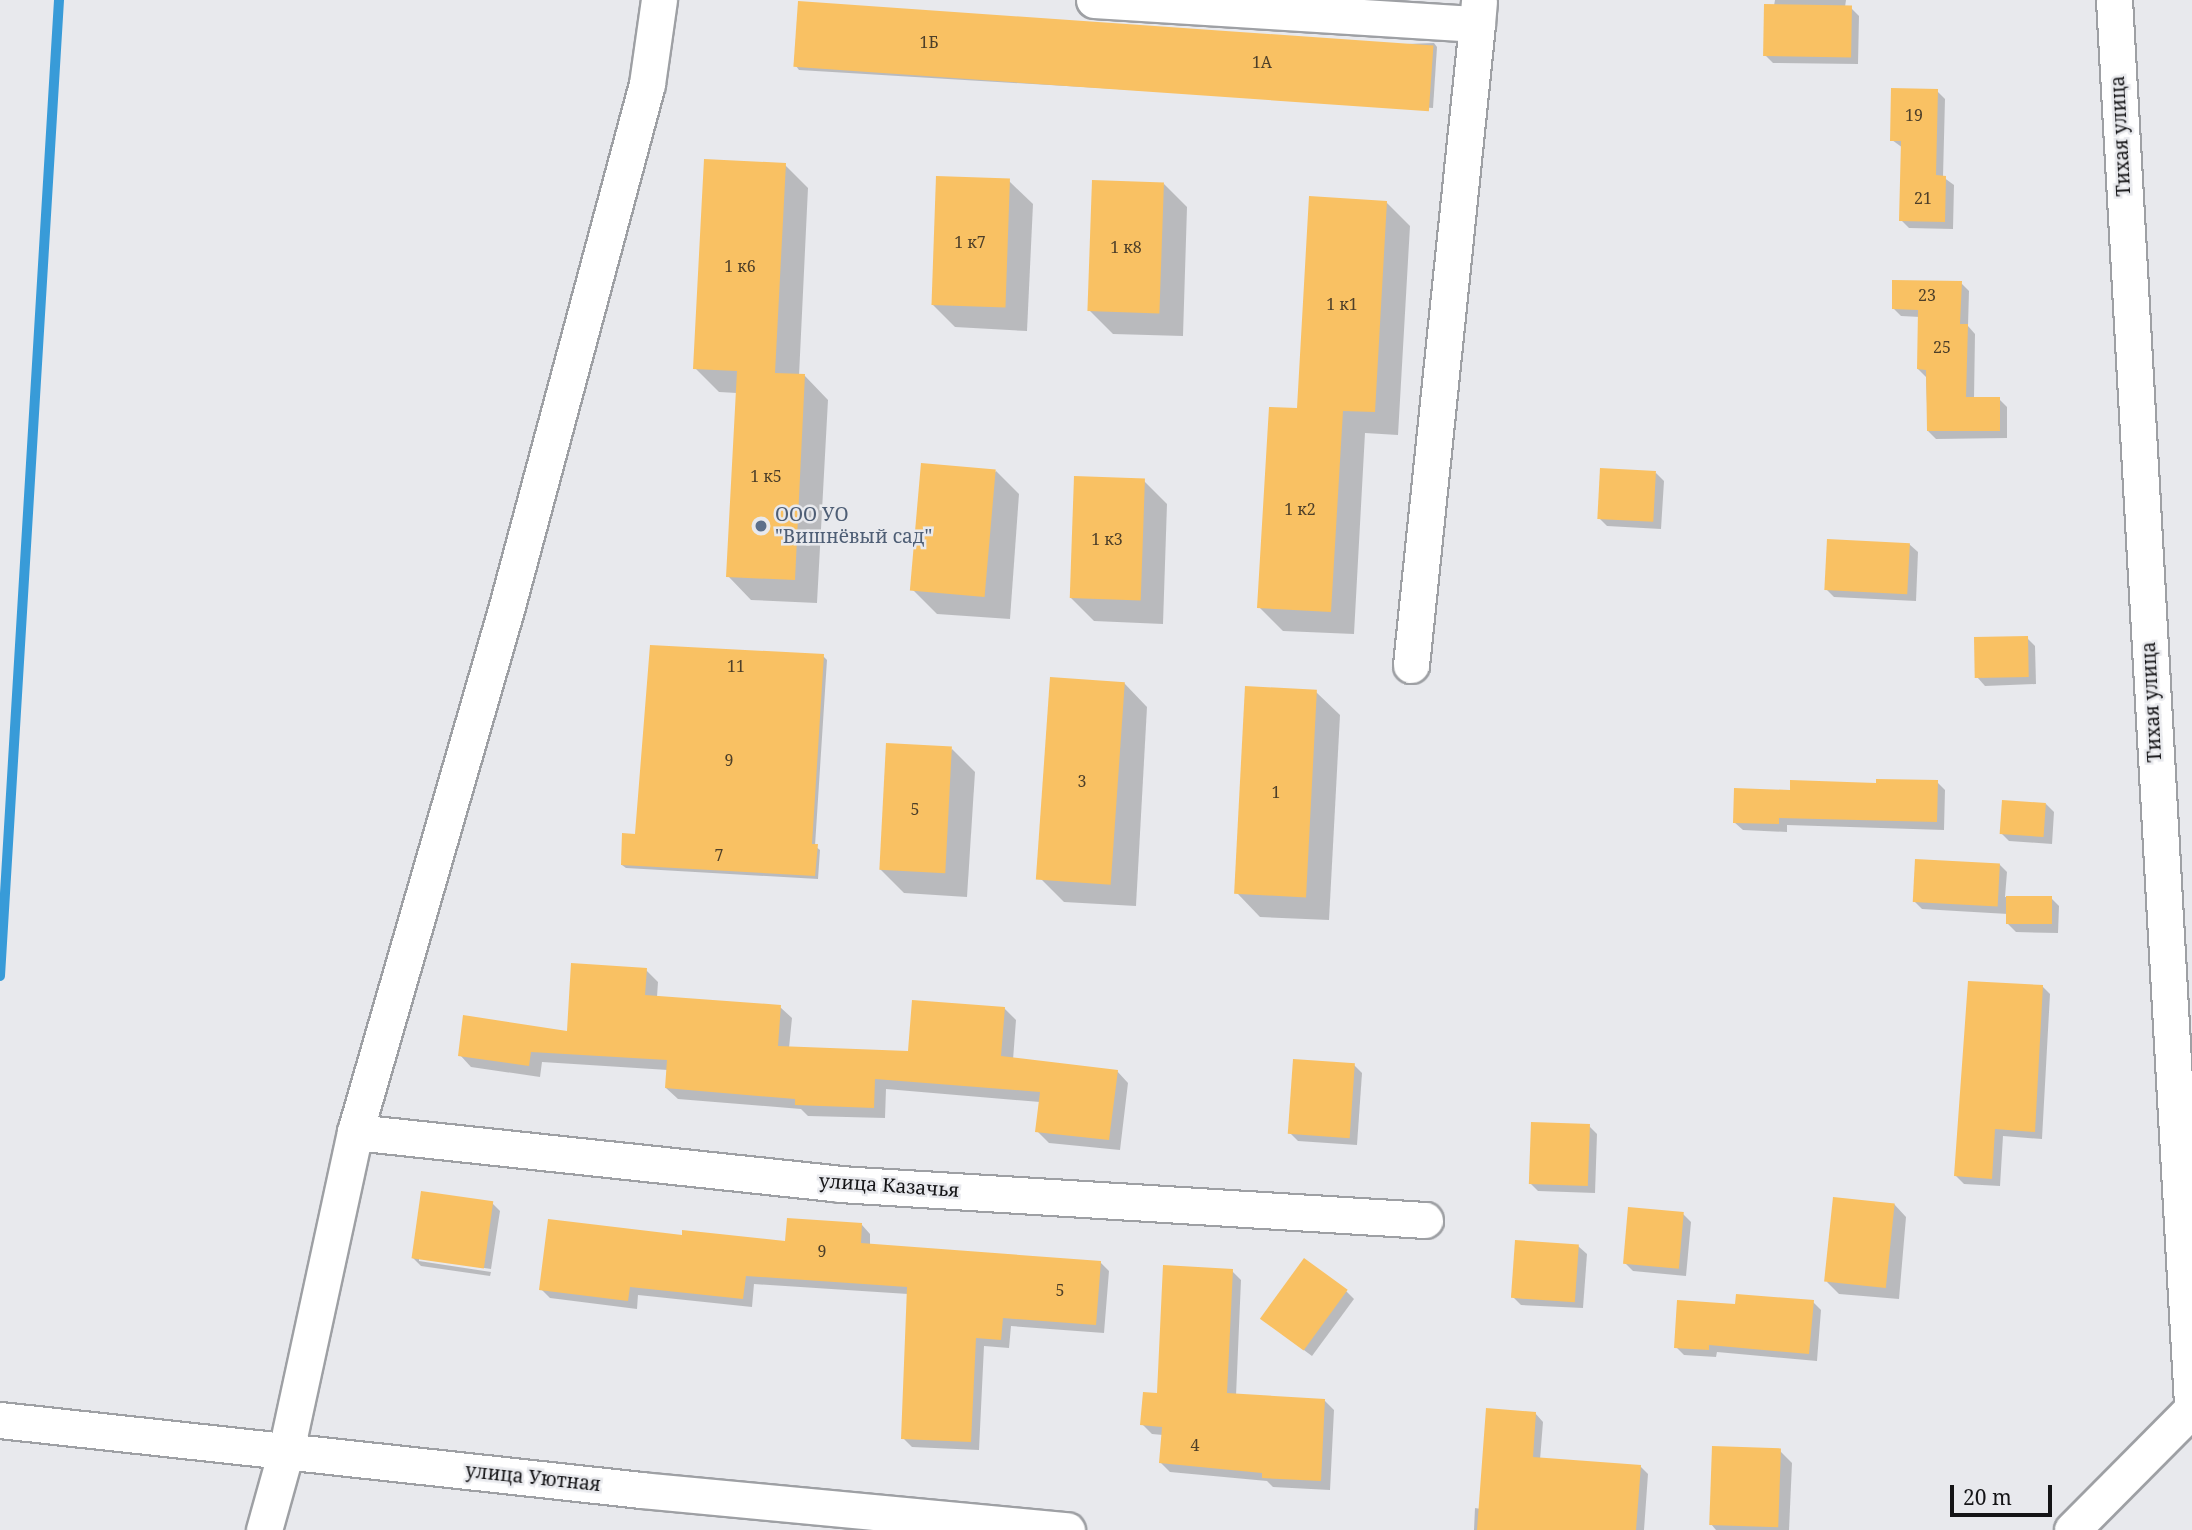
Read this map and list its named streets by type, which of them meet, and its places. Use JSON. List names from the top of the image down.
{
  "streets": {
    "street": ["Тихая улица", "улица Казачья", "улица Уютная"]
  },
  "places": ["ООО УО \"Вишнёвый сад\""],
  "house_numbers": [
    "1Б",
    "1А",
    "19",
    "21",
    "1 к7",
    "1 к8",
    "1 к6",
    "23",
    "1 к1",
    "25",
    "1 к5",
    "1 к2",
    "1 к3",
    "11",
    "9",
    "3",
    "1",
    "5",
    "7",
    "9",
    "5",
    "4"
  ],
  "scale_bar": "20 m"
}
